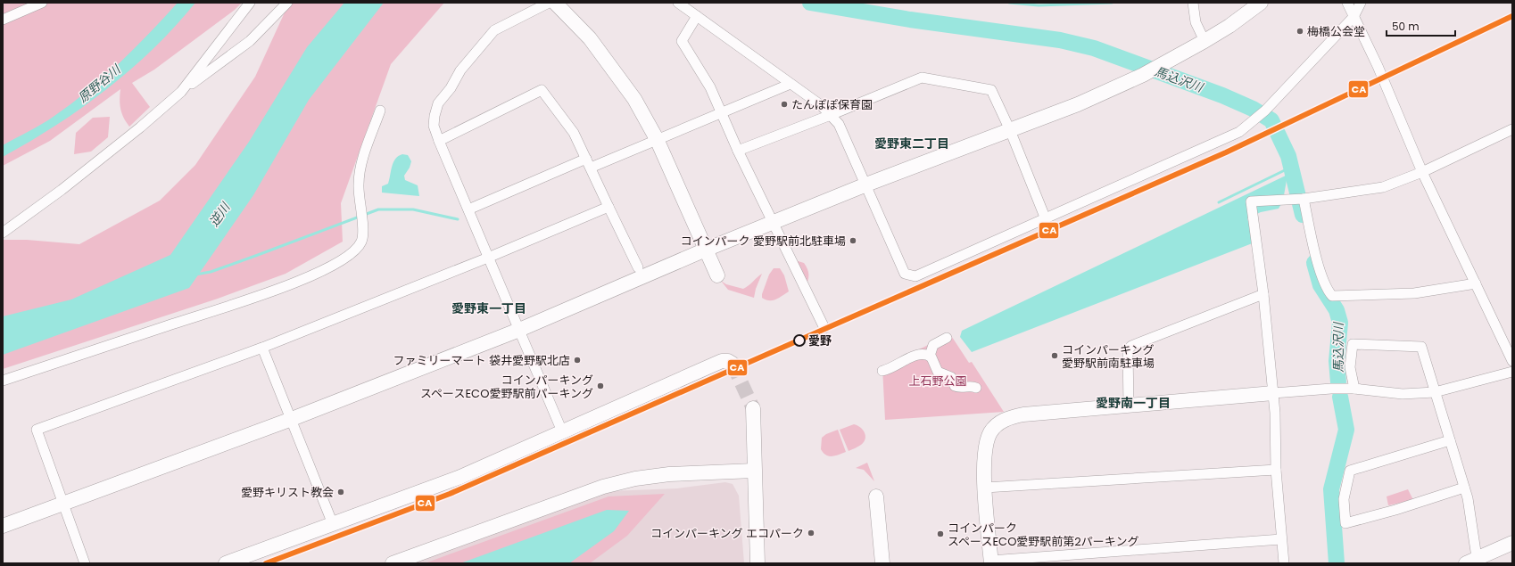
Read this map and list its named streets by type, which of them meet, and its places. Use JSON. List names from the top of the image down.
{
  "districts": ["愛野東二丁目", "愛野東一丁目", "愛野南一丁目"],
  "water": ["馬込沢川", "原野谷川", "逆川"],
  "parks": ["上石野公園"],
  "places": [
    "梅橋公会堂",
    "たんぽぽ保育園",
    "コインパーク 愛野駅前北駐車場",
    "愛野",
    "コインパーキング 愛野駅前南駐車場",
    "ファミリーマート 袋井愛野駅北店",
    "コインパーキング スペースECO愛野駅前パーキング",
    "愛野キリスト教会",
    "コインパーキング エコパーク",
    "コインパーク スペースECO愛野駅前第2パーキング"
  ],
  "lines": ["transit line CA"],
  "scale_bar": "50 m"
}
